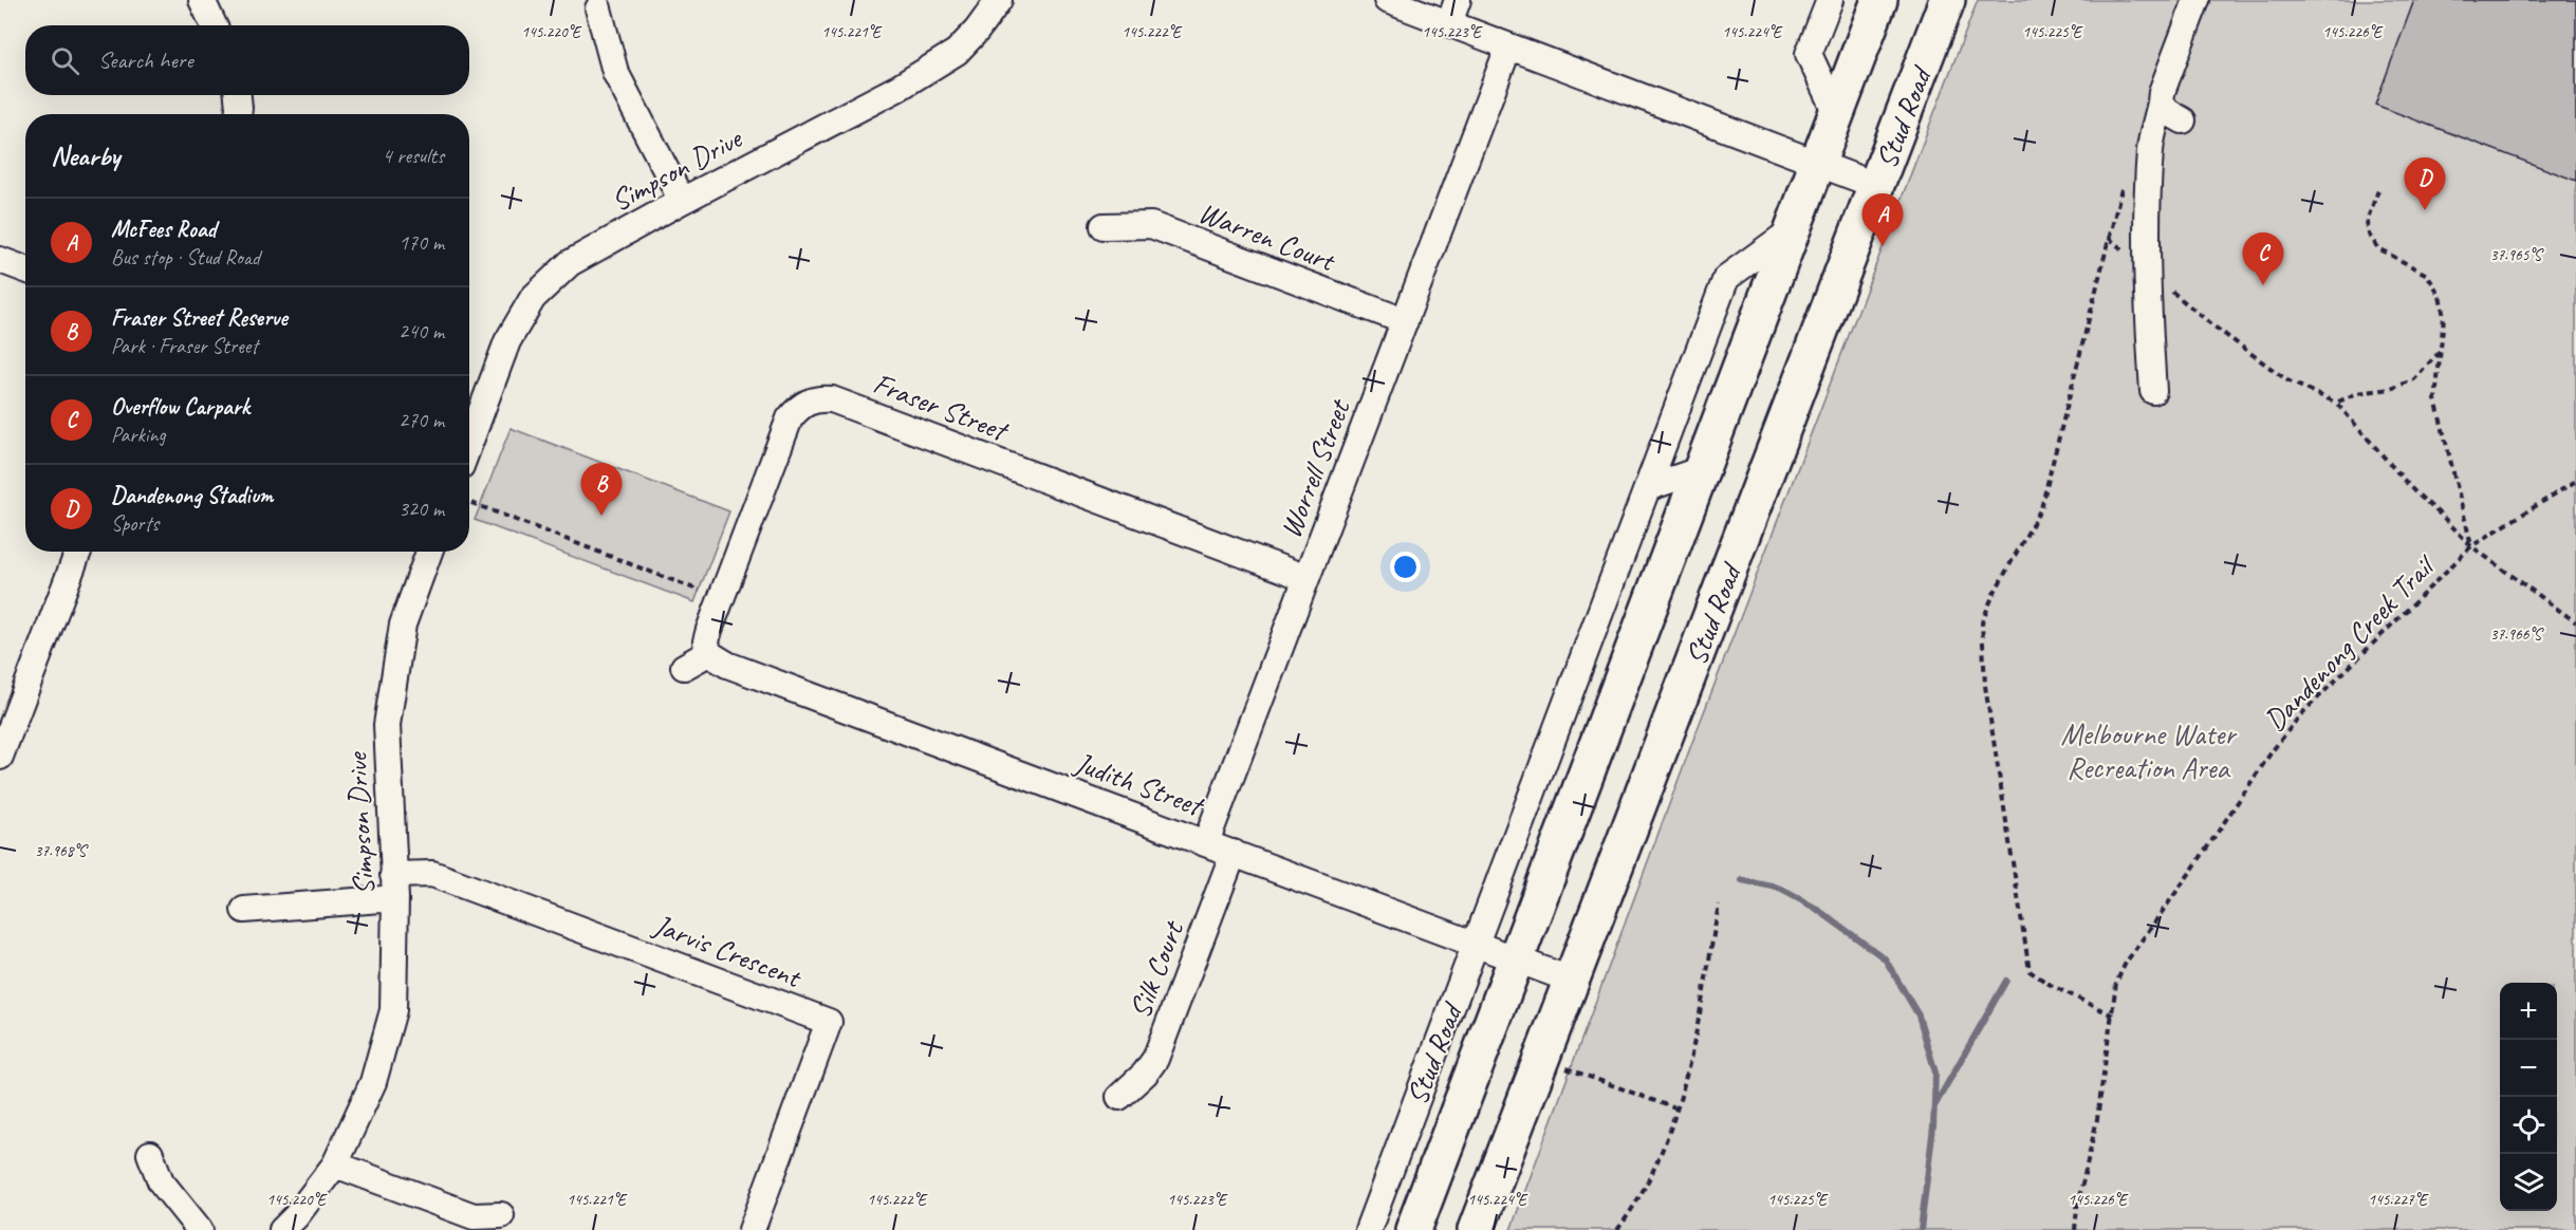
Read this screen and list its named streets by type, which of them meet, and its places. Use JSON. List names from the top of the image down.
{
  "streets": {
    "highway": ["Stud Road"],
    "street": [
      "Simpson Drive",
      "Warren Court",
      "Fraser Street",
      "Worrell Street",
      "Judith Street",
      "Jarvis Crescent",
      "Silk Court"
    ],
    "path": ["Dandenong Creek Trail"]
  },
  "crossings": [
    ["Stud Road", "Judith Street"],
    ["Simpson Drive", "Jarvis Crescent"],
    ["Warren Court", "Worrell Street"],
    ["Fraser Street", "Worrell Street"],
    ["Fraser Street", "Judith Street"],
    ["Worrell Street", "Judith Street"],
    ["Judith Street", "Silk Court"]
  ],
  "parks": ["Melbourne Water Recreation Area"],
  "page": {
    "search": "Search here",
    "heading": ["Nearby", "4 results"],
    "pins": [
      "D",
      "A",
      "C",
      "B"
    ],
    "list": [
      {
        "mark": "A",
        "name": "McFees Road",
        "note": "Bus stop · Stud Road",
        "value": "170 m"
      },
      {
        "mark": "B",
        "name": "Fraser Street Reserve",
        "note": "Park · Fraser Street",
        "value": "240 m"
      },
      {
        "mark": "C",
        "name": "Overflow Carpark",
        "note": "Parking",
        "value": "270 m"
      },
      {
        "mark": "D",
        "name": "Dandenong Stadium",
        "note": "Sports",
        "value": "320 m"
      }
    ],
    "map_buttons": ["+", "−"]
  },
  "coordinates": [
    "145.220°E",
    "145.221°E",
    "145.222°E",
    "145.223°E",
    "145.224°E",
    "145.225°E",
    "145.226°E",
    "37.965°S",
    "37.966°S",
    "37.968°S",
    "145.227°E"
  ]
}
